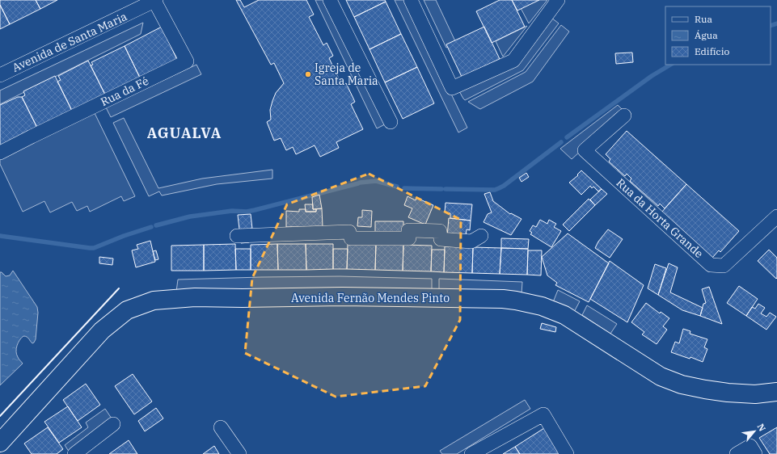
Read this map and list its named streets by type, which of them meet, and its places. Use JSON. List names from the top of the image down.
{
  "streets": {
    "main road": ["Avenida Fernão Mendes Pinto"],
    "street": ["Avenida de Santa Maria", "Rua da Fé", "Rua da Horta Grande"]
  },
  "crossings": [
    ["Avenida de Santa Maria", "Rua da Fé"]
  ],
  "districts": ["AGUALVA"],
  "places": ["Igreja de Santa Maria"],
  "legend": ["Rua", "Água", "Edifício"],
  "north": "top right"
}
